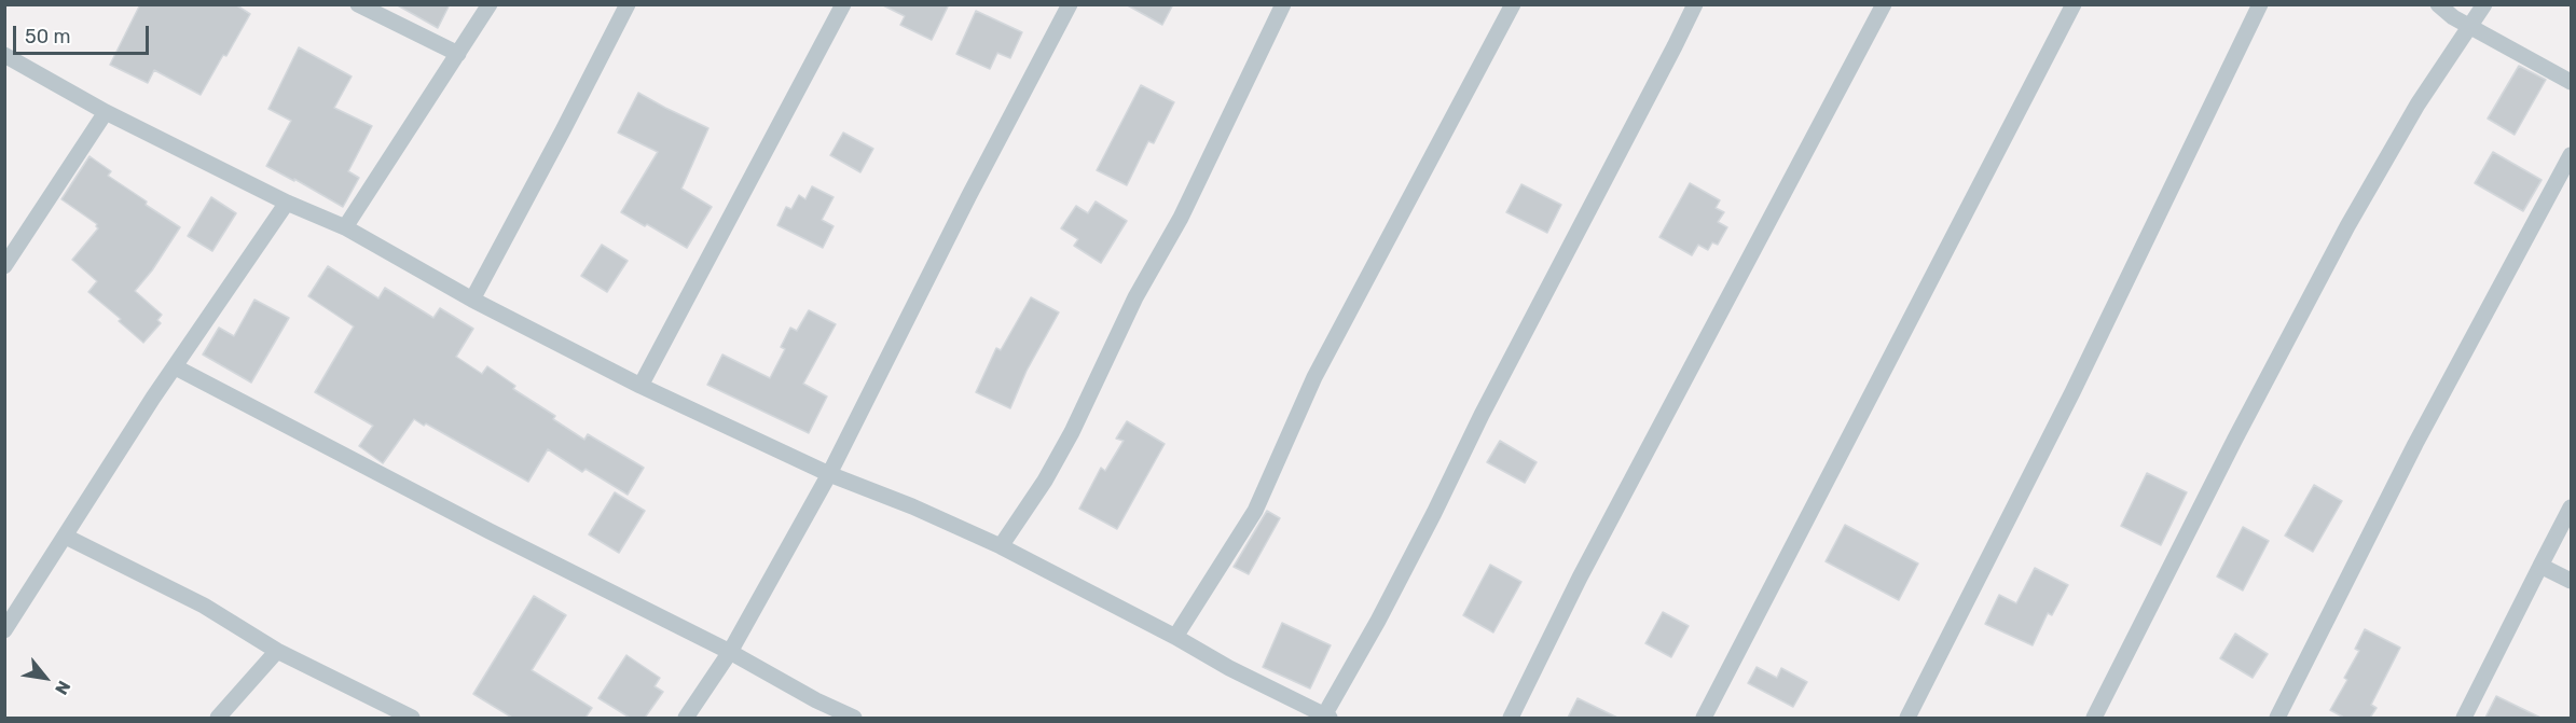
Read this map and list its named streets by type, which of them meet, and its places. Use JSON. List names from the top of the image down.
{
  "scale_bar": "50 m",
  "north": "bottom right"
}
